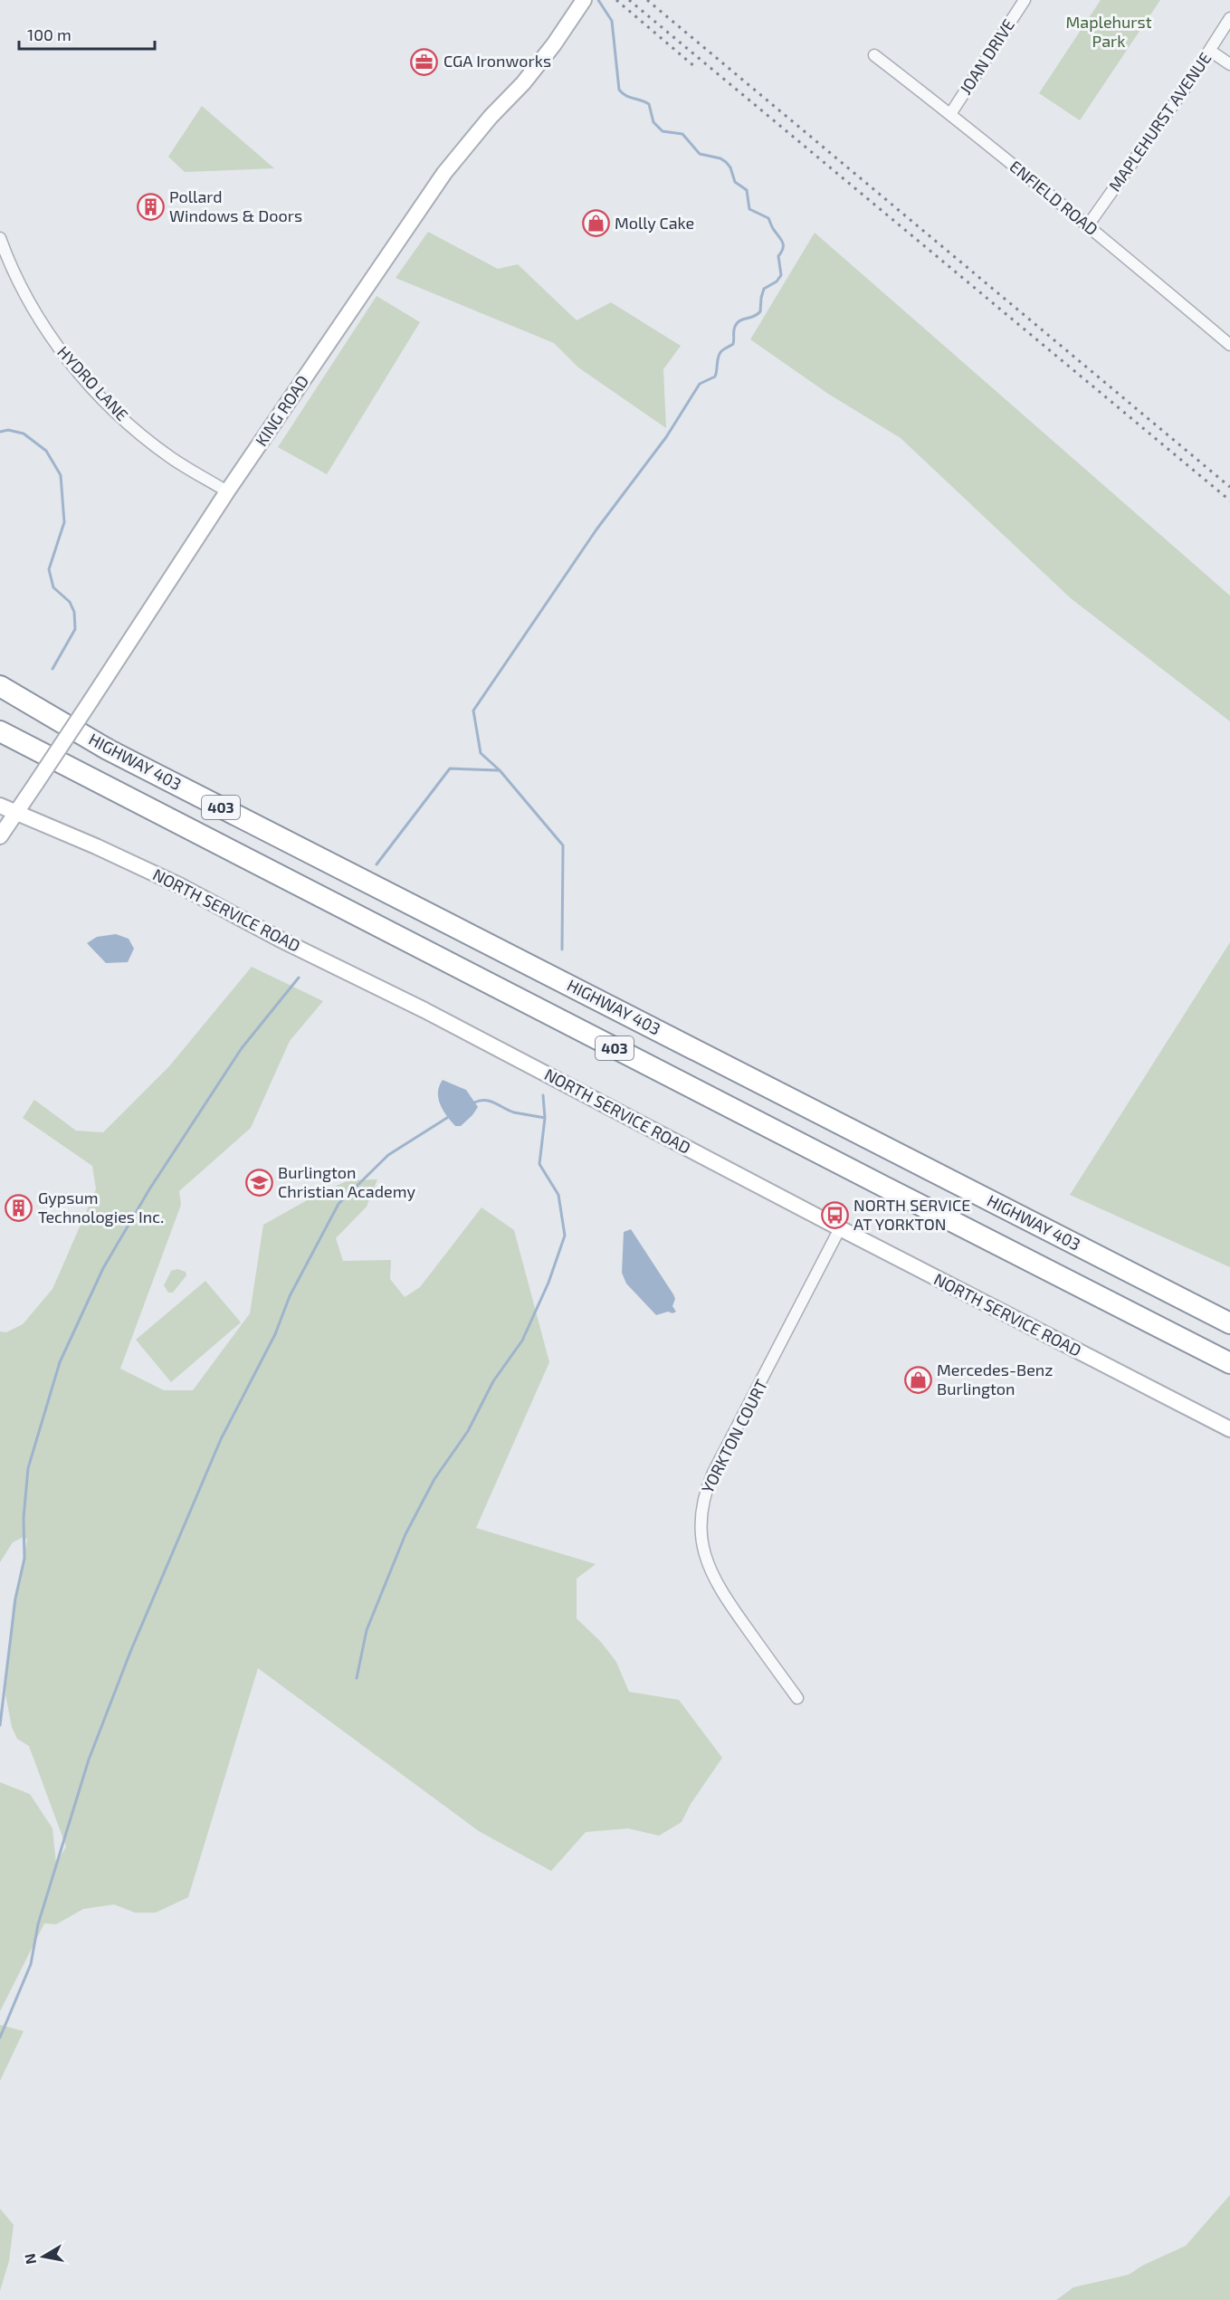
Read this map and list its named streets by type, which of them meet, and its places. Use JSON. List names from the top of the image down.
{
  "streets": {
    "highway": ["HIGHWAY 403", "403"],
    "street": [
      "JOAN DRIVE",
      "MAPLEHURST AVENUE",
      "ENFIELD ROAD",
      "HYDRO LANE",
      "KING ROAD",
      "NORTH SERVICE ROAD",
      "YORKTON COURT"
    ]
  },
  "crossings": [
    ["JOAN DRIVE", "ENFIELD ROAD"],
    ["MAPLEHURST AVENUE", "ENFIELD ROAD"],
    ["HYDRO LANE", "KING ROAD"],
    ["KING ROAD", "NORTH SERVICE ROAD"],
    ["NORTH SERVICE ROAD", "YORKTON COURT"]
  ],
  "parks": ["Maplehurst Park"],
  "places": {
    "office": ["CGA Ironworks"],
    "building": ["Pollard Windows & Doors", "Gypsum Technologies Inc."],
    "shop": ["Molly Cake", "Mercedes-Benz Burlington"],
    "school or university": ["Burlington Christian Academy"],
    "bus stop": ["NORTH SERVICE AT YORKTON"]
  },
  "scale_bar": "100 m",
  "north": "left"
}
